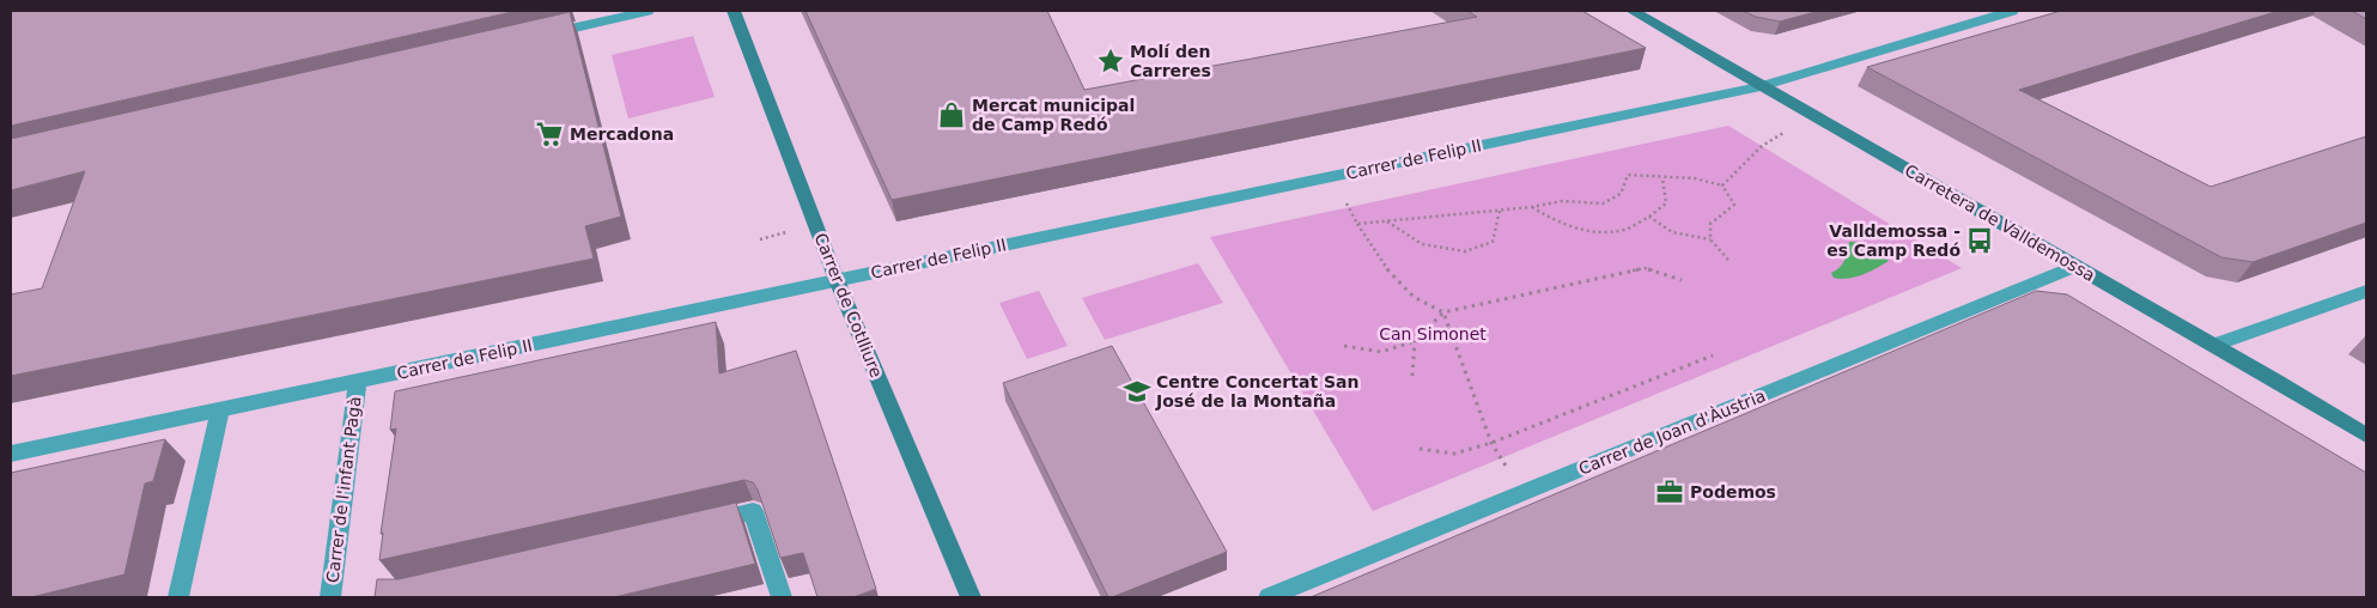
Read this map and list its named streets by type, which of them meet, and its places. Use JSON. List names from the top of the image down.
{
  "streets": {
    "street": [
      "Carrer de Felip II",
      "Carretera de Valldemossa",
      "Carrer de Cotlliure",
      "Carrer de Joan d'Àustria",
      "Carrer de l'infant Pagà"
    ]
  },
  "crossings": [
    ["Carrer de Felip II", "Carretera de Valldemossa"],
    ["Carrer de Felip II", "Carrer de Cotlliure"],
    ["Carrer de Felip II", "Carrer de l'infant Pagà"],
    ["Carretera de Valldemossa", "Carrer de Joan d'Àustria"]
  ],
  "parks": ["Can Simonet"],
  "places": {
    "place": ["Molí den Carreres"],
    "shop": ["Mercat municipal de Camp Redó"],
    "supermarket": ["Mercadona"],
    "bus stop": ["Valldemossa - es Camp Redó"],
    "school or university": ["Centre Concertat San José de la Montaña"],
    "office": ["Podemos"]
  }
}
